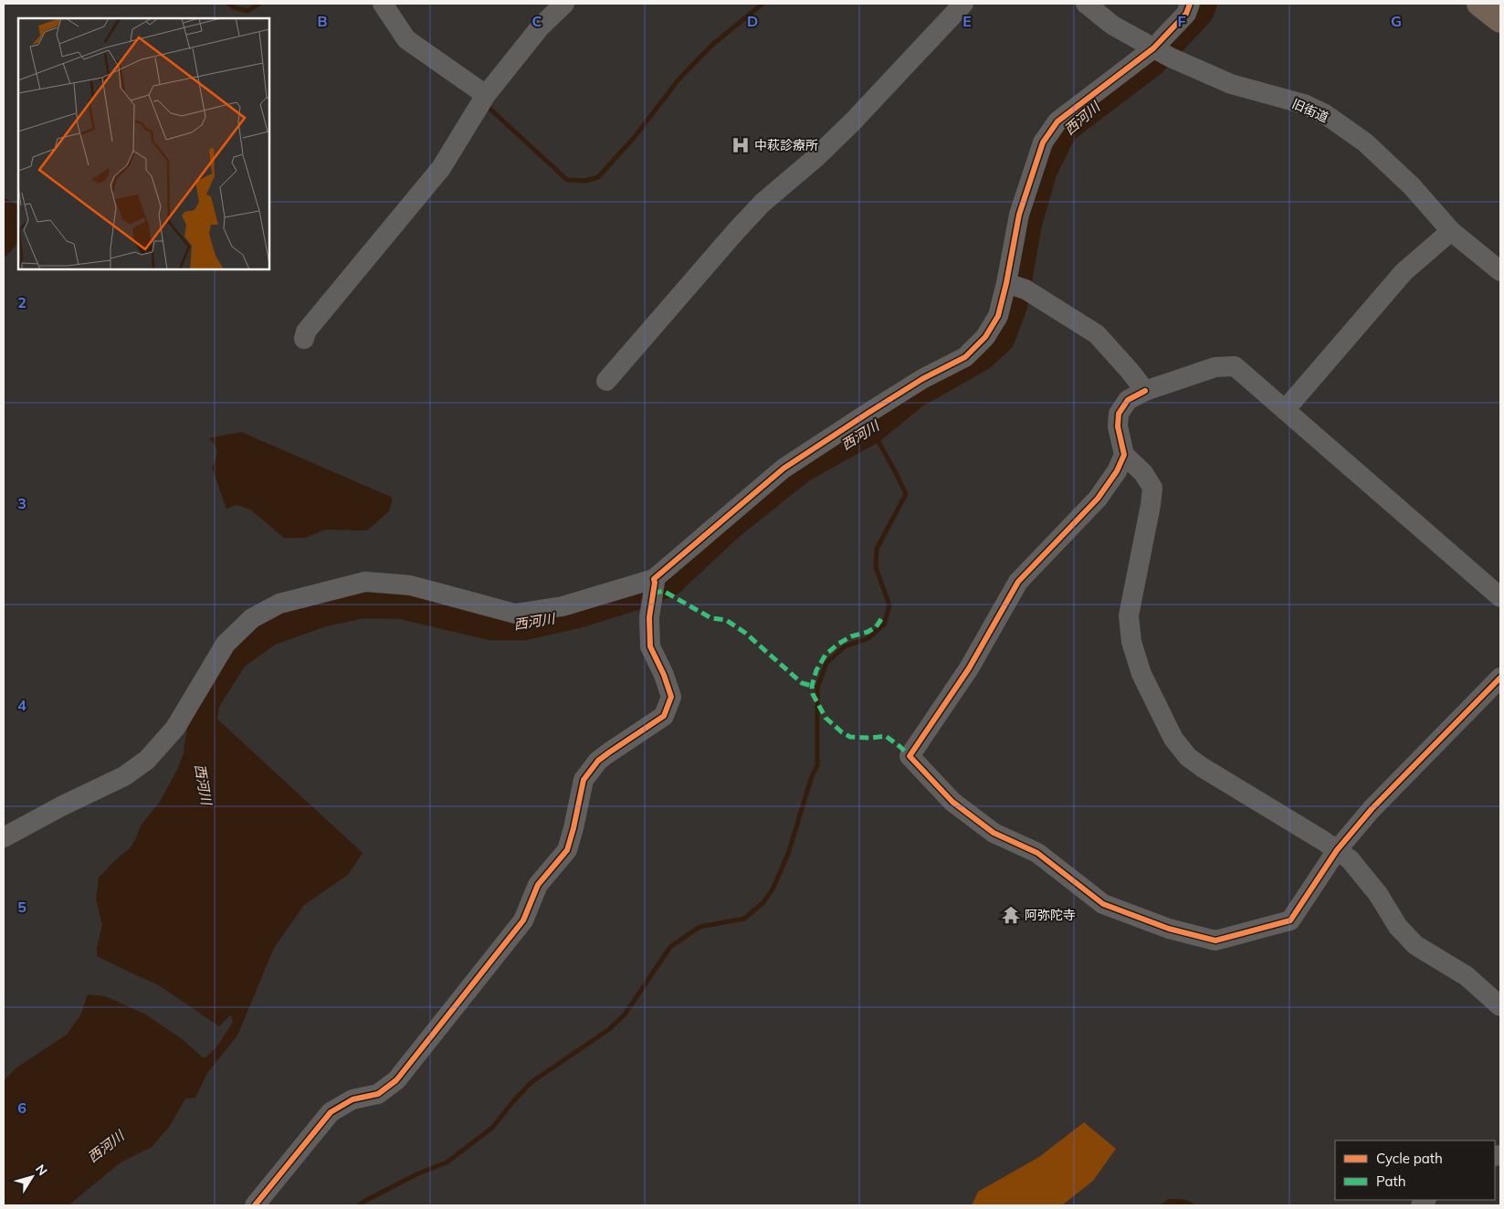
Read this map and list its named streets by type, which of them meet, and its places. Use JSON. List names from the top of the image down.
{
  "streets": {
    "street": ["旧街道"]
  },
  "water": ["西河川"],
  "places": {
    "hospital": ["中萩診療所"],
    "temple": ["阿弥陀寺"]
  },
  "legend": ["Cycle path", "Path"],
  "north": "top right",
  "grid": {
    "columns": [
      "B",
      "C",
      "D",
      "E",
      "F",
      "G"
    ],
    "rows": [
      "2",
      "3",
      "4",
      "5",
      "6"
    ]
  }
}
